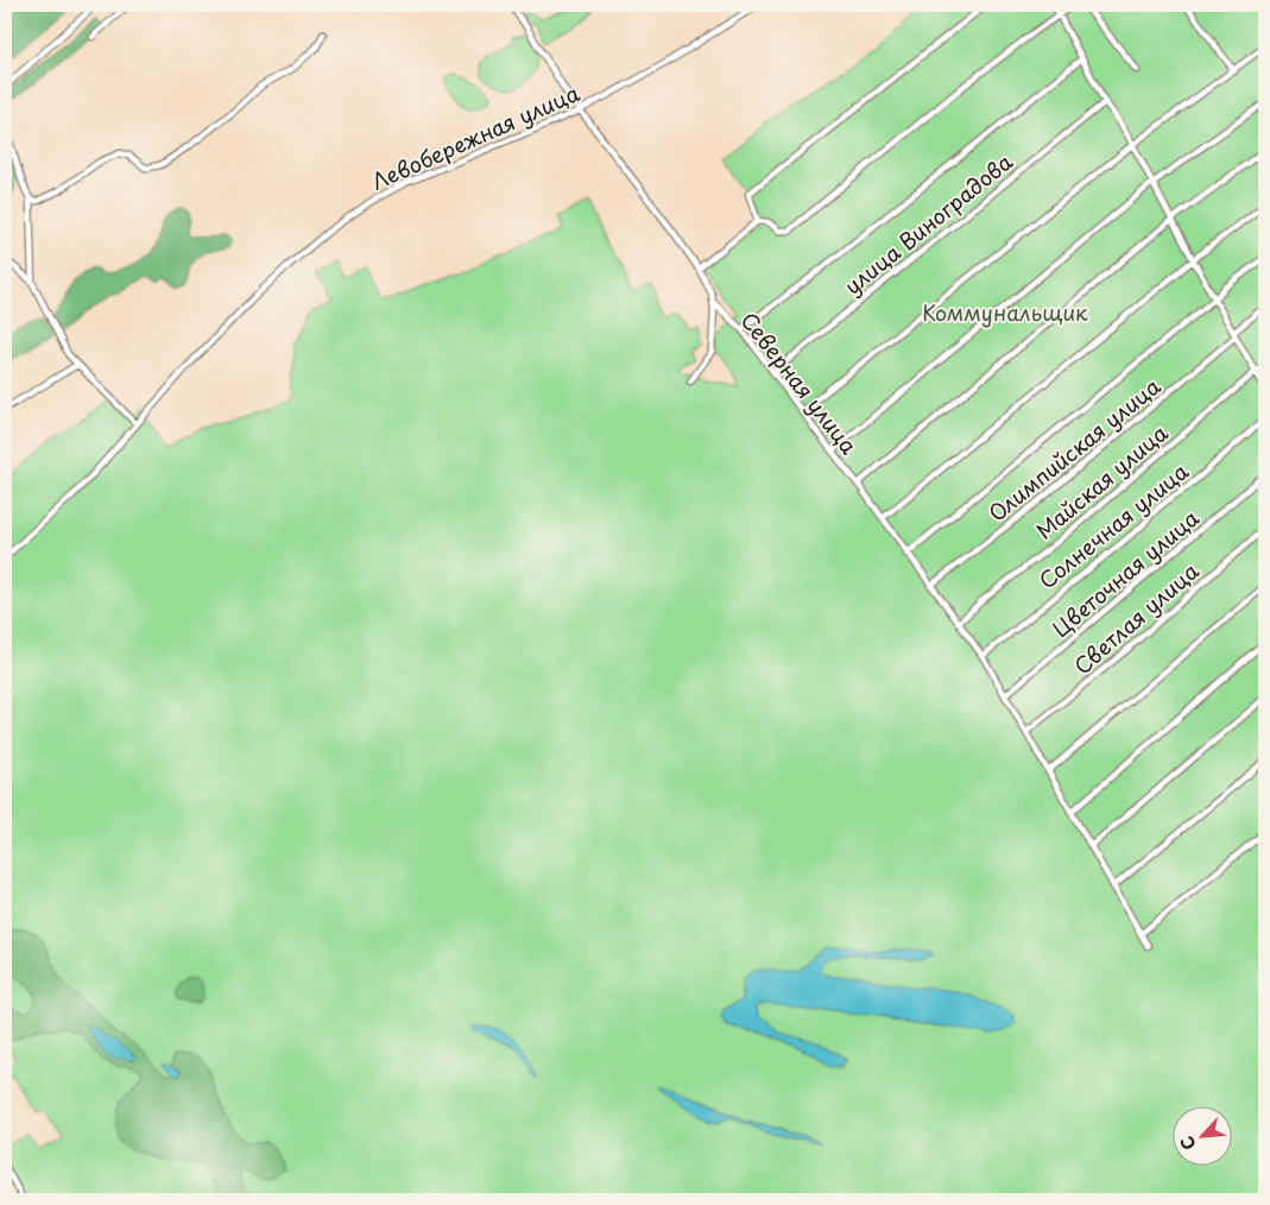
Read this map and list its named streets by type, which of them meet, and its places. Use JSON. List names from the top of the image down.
{
  "streets": {
    "street": [
      "Левобережная улица",
      "улица Виноградова",
      "Северная улица",
      "Олимпийская улица",
      "Майская улица",
      "Солнечная улица",
      "Цветочная улица",
      "Светлая улица"
    ]
  },
  "crossings": [
    ["улица Виноградова", "Северная улица"],
    ["Северная улица", "Олимпийская улица"],
    ["Северная улица", "Майская улица"],
    ["Северная улица", "Солнечная улица"],
    ["Северная улица", "Цветочная улица"],
    ["Северная улица", "Светлая улица"]
  ],
  "parks": ["Коммунальщик"],
  "north": "bottom left"
}
